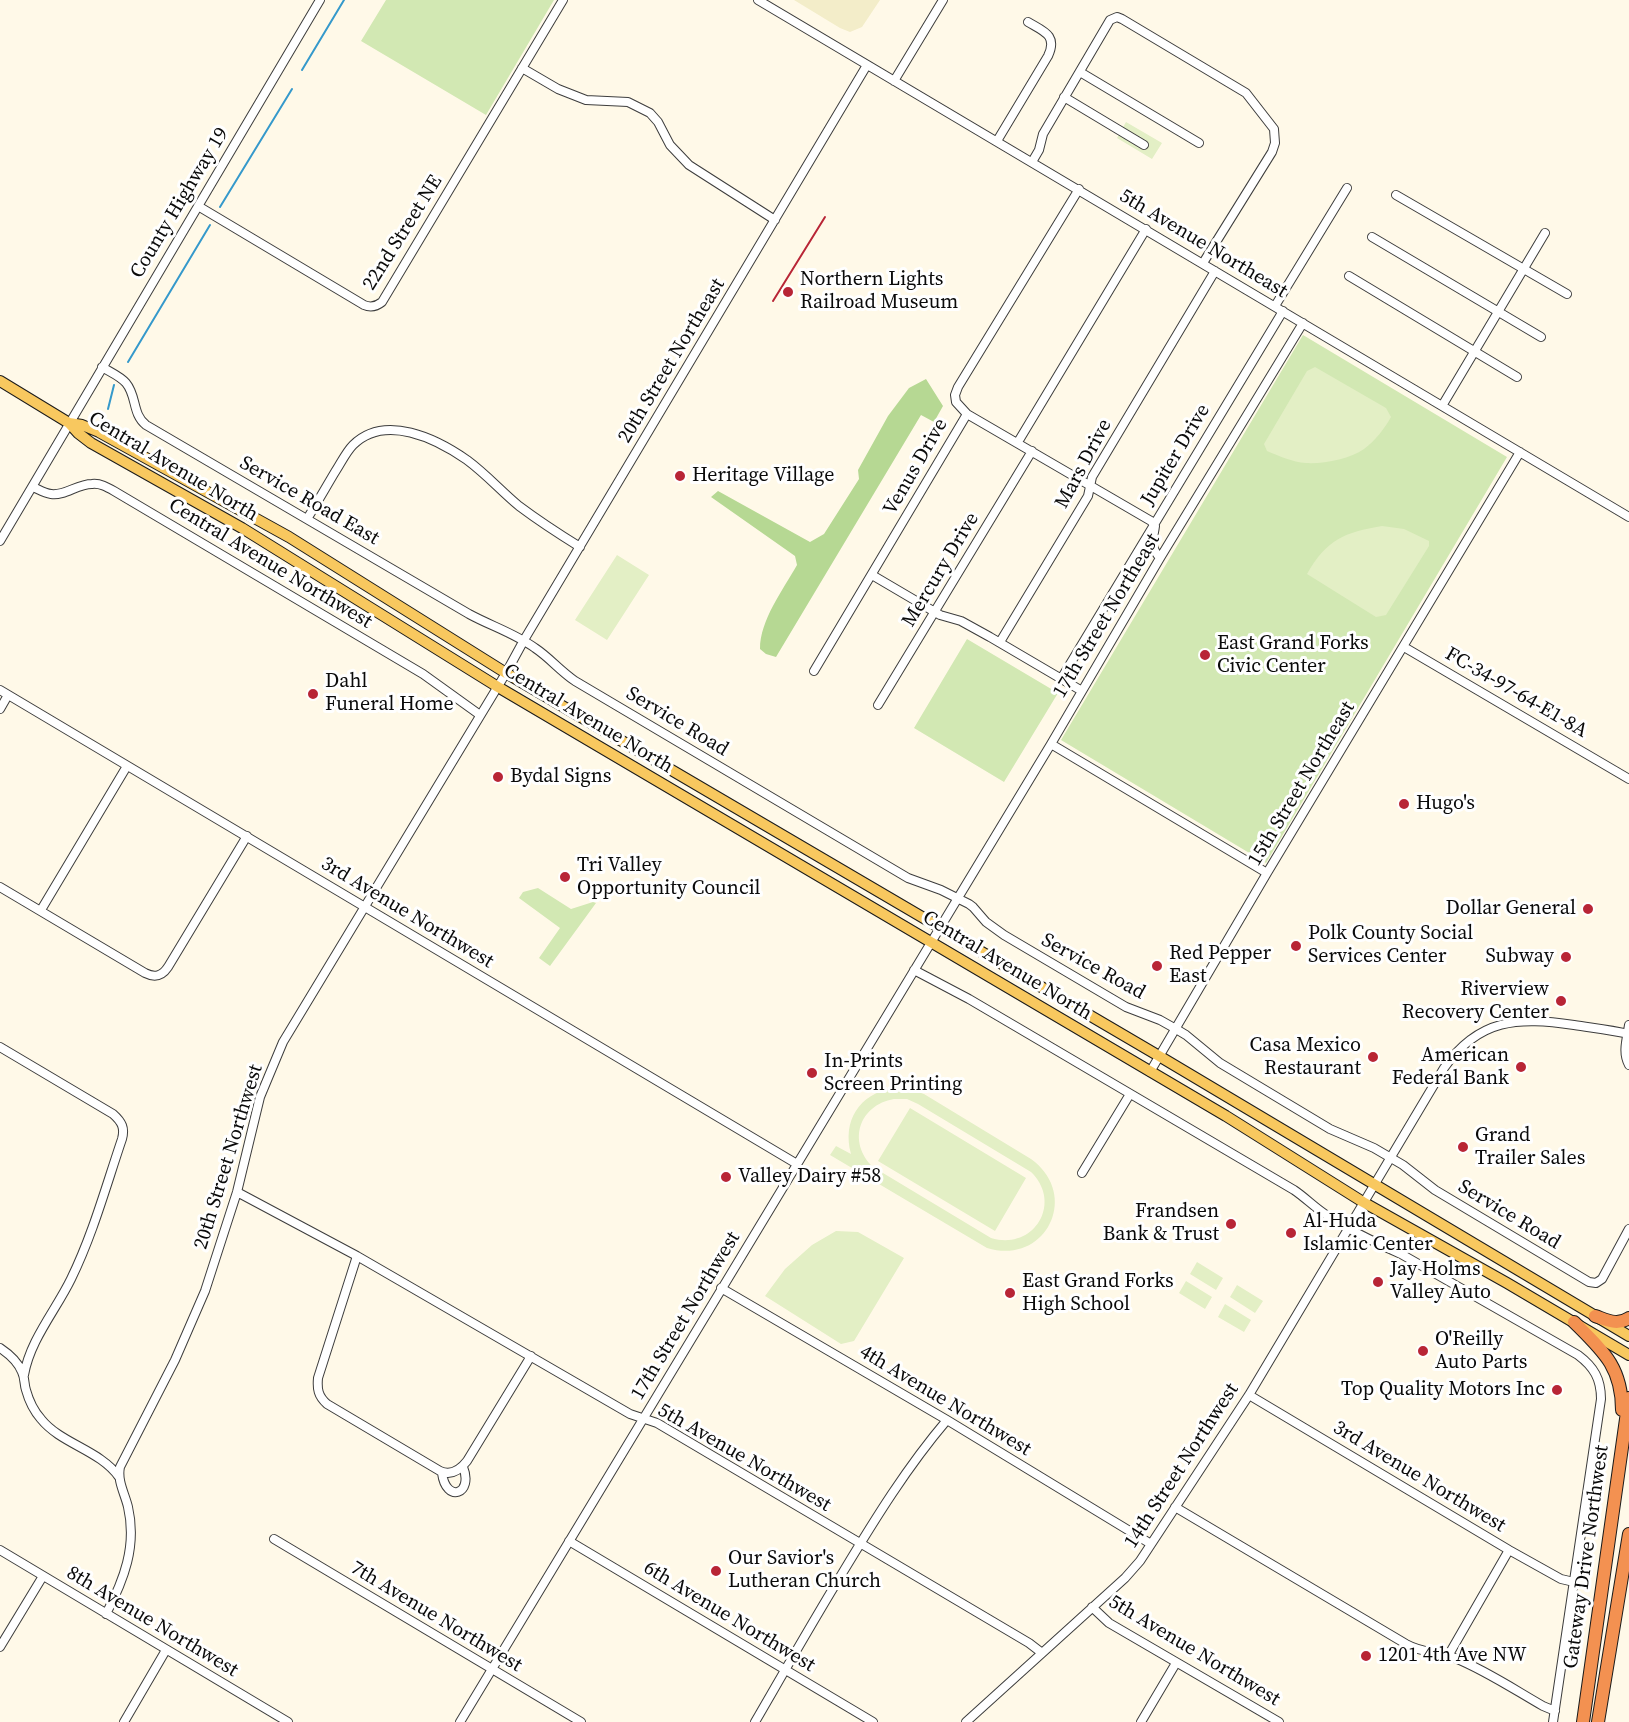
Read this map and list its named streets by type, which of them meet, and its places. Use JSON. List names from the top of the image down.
{
  "streets": {
    "highway": ["Gateway Drive Northwest"],
    "main road": ["Central Avenue North"],
    "street": [
      "County Highway 19",
      "22nd Street NE",
      "5th Avenue Northeast",
      "20th Street Northeast",
      "Jupiter Drive",
      "Mars Drive",
      "Venus Drive",
      "Service Road East",
      "Central Avenue Northwest",
      "Mercury Drive",
      "17th Street Northeast",
      "FC-34-97-64-E1-8A",
      "Service Road",
      "15th Street Northeast",
      "3rd Avenue Northwest",
      "20th Street Northwest",
      "17th Street Northwest",
      "4th Avenue Northwest",
      "5th Avenue Northwest",
      "14th Street Northwest",
      "7th Avenue Northwest",
      "6th Avenue Northwest",
      "8th Avenue Northwest"
    ]
  },
  "crossings": [
    ["County Highway 19", "22nd Street NE"],
    ["County Highway 19", "Central Avenue North"],
    ["County Highway 19", "Service Road East"],
    ["County Highway 19", "Central Avenue Northwest"],
    ["5th Avenue Northeast", "20th Street Northeast"],
    ["5th Avenue Northeast", "Jupiter Drive"],
    ["5th Avenue Northeast", "Mars Drive"],
    ["5th Avenue Northeast", "Venus Drive"],
    ["5th Avenue Northeast", "17th Street Northeast"],
    ["5th Avenue Northeast", "15th Street Northeast"],
    ["20th Street Northeast", "Central Avenue North"],
    ["20th Street Northeast", "Service Road East"],
    ["20th Street Northeast", "Service Road"],
    ["20th Street Northeast", "20th Street Northwest"],
    ["Central Avenue North", "17th Street Northeast"],
    ["Central Avenue North", "15th Street Northeast"],
    ["Central Avenue North", "20th Street Northwest"],
    ["Central Avenue North", "17th Street Northwest"],
    ["Central Avenue North", "14th Street Northwest"],
    ["Service Road East", "Service Road"],
    ["Central Avenue Northwest", "20th Street Northwest"],
    ["17th Street Northeast", "Service Road"],
    ["17th Street Northeast", "17th Street Northwest"],
    ["FC-34-97-64-E1-8A", "15th Street Northeast"],
    ["Service Road", "15th Street Northeast"],
    ["Service Road", "14th Street Northwest"],
    ["3rd Avenue Northwest", "20th Street Northwest"],
    ["3rd Avenue Northwest", "17th Street Northwest"],
    ["3rd Avenue Northwest", "14th Street Northwest"],
    ["20th Street Northwest", "5th Avenue Northwest"],
    ["17th Street Northwest", "4th Avenue Northwest"],
    ["17th Street Northwest", "5th Avenue Northwest"],
    ["17th Street Northwest", "7th Avenue Northwest"],
    ["17th Street Northwest", "6th Avenue Northwest"],
    ["4th Avenue Northwest", "14th Street Northwest"],
    ["5th Avenue Northwest", "14th Street Northwest"]
  ],
  "places": [
    "Northern Lights Railroad Museum",
    "Heritage Village",
    "East Grand Forks Civic Center",
    "Dahl Funeral Home",
    "Bydal Signs",
    "Hugo's",
    "Tri Valley Opportunity Council",
    "Dollar General",
    "Polk County Social Services Center",
    "Subway",
    "Red Pepper East",
    "Riverview Recovery Center",
    "Casa Mexico Restaurant",
    "American Federal Bank",
    "In-Prints Screen Printing",
    "Grand Trailer Sales",
    "Valley Dairy #58",
    "Frandsen Bank & Trust",
    "Al-Huda Islamic Center",
    "Jay Holms Valley Auto",
    "East Grand Forks High School",
    "O'Reilly Auto Parts",
    "Top Quality Motors Inc",
    "Our Savior's Lutheran Church",
    "1201 4th Ave NW"
  ]
}
